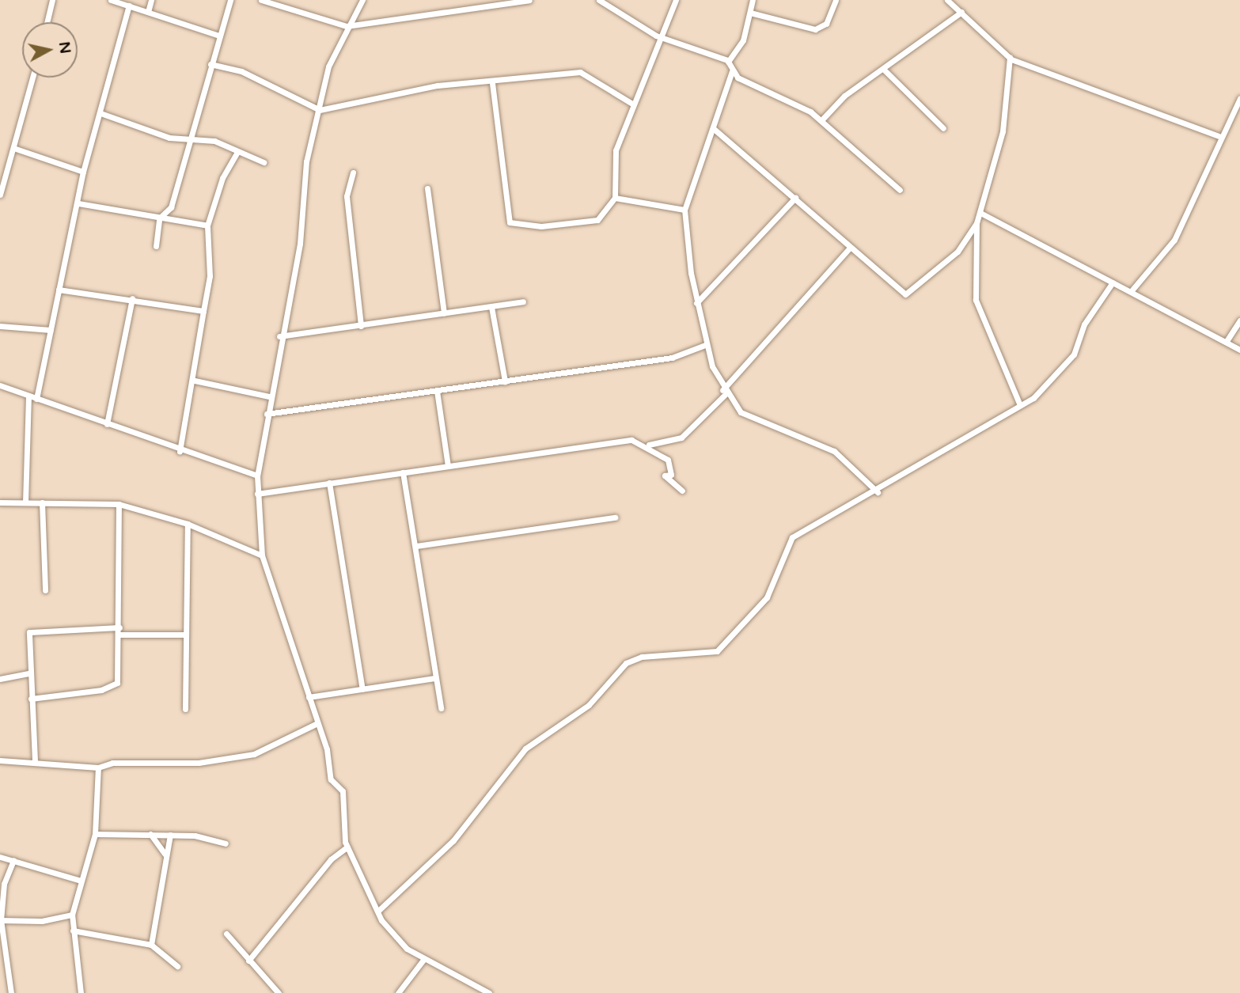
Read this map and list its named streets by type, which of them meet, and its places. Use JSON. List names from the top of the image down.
{
  "north": "right"
}
